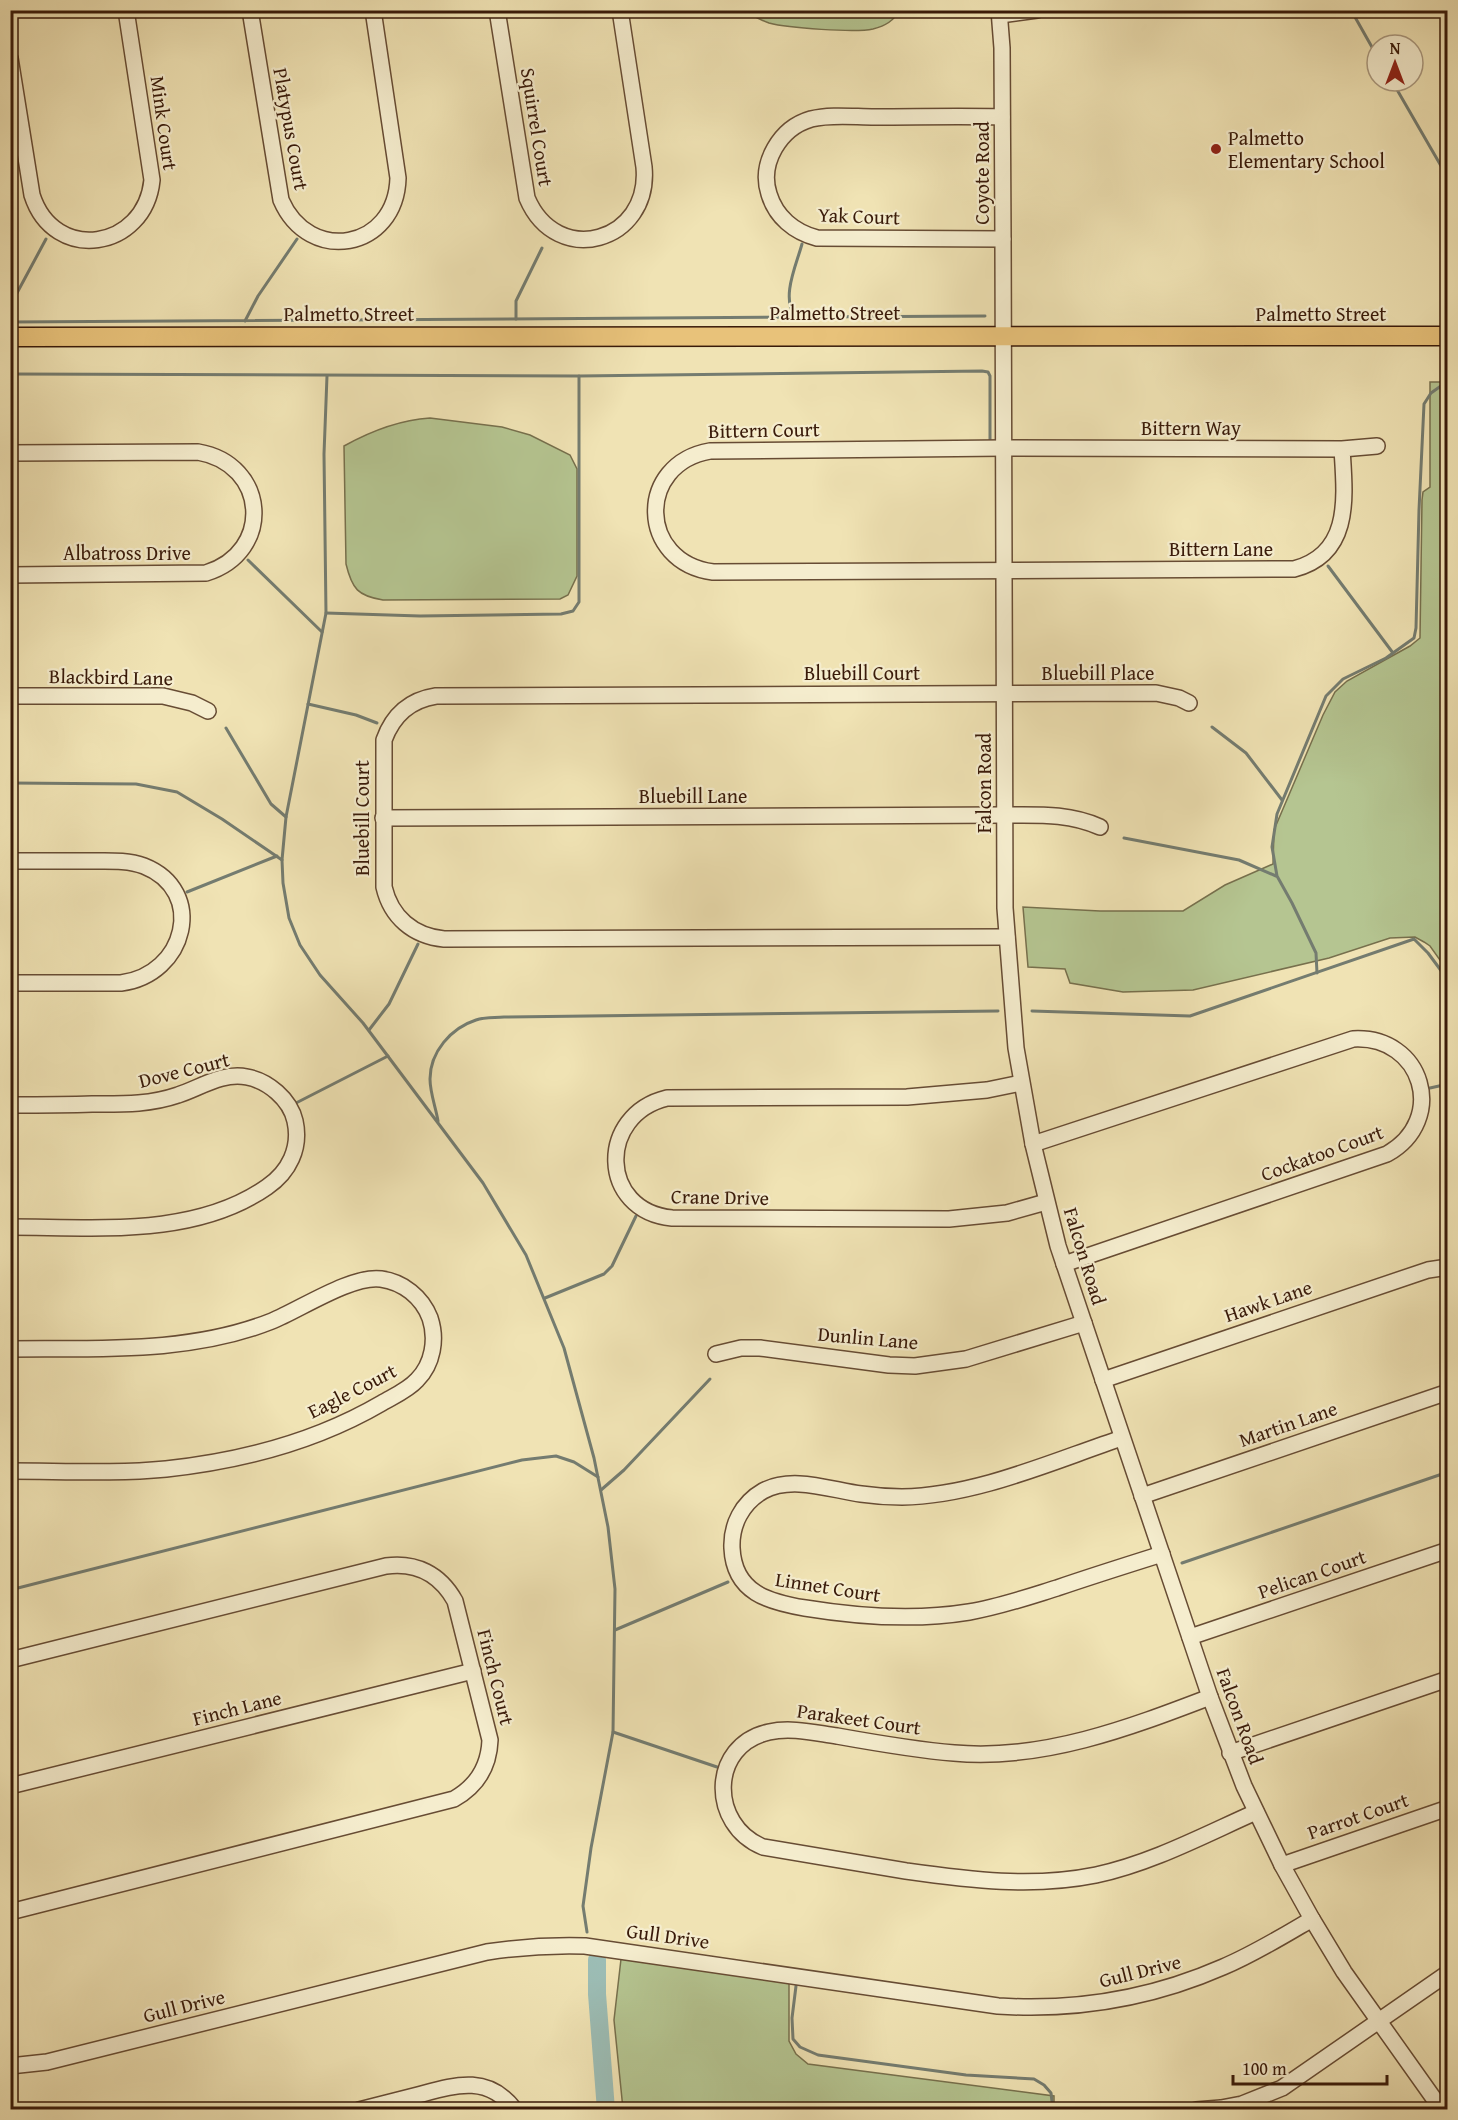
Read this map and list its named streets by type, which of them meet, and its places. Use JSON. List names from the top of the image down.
{
  "streets": {
    "main road": ["Palmetto Street"],
    "street": [
      "Mink Court",
      "Squirrel Court",
      "Platypus Court",
      "Coyote Road",
      "Yak Court",
      "Bittern Way",
      "Bittern Court",
      "Bittern Lane",
      "Albatross Drive",
      "Bluebill Court",
      "Bluebill Place",
      "Blackbird Lane",
      "Falcon Road",
      "Bluebill Lane",
      "Dove Court",
      "Cockatoo Court",
      "Crane Drive",
      "Hawk Lane",
      "Dunlin Lane",
      "Eagle Court",
      "Martin Lane",
      "Pelican Court",
      "Linnet Court",
      "Finch Court",
      "Finch Lane",
      "Parakeet Court",
      "Parrot Court",
      "Gull Drive"
    ]
  },
  "crossings": [
    ["Coyote Road", "Yak Court"],
    ["Coyote Road", "Palmetto Street"],
    ["Coyote Road", "Falcon Road"],
    ["Palmetto Street", "Falcon Road"],
    ["Bittern Way", "Bittern Court"],
    ["Bittern Way", "Bittern Lane"],
    ["Bittern Way", "Falcon Road"],
    ["Bittern Court", "Bittern Lane"],
    ["Bittern Court", "Falcon Road"],
    ["Bittern Lane", "Falcon Road"],
    ["Bluebill Court", "Bluebill Place"],
    ["Bluebill Court", "Falcon Road"],
    ["Bluebill Court", "Bluebill Lane"],
    ["Bluebill Place", "Falcon Road"],
    ["Falcon Road", "Bluebill Lane"],
    ["Falcon Road", "Cockatoo Court"],
    ["Falcon Road", "Crane Drive"],
    ["Falcon Road", "Hawk Lane"],
    ["Falcon Road", "Dunlin Lane"],
    ["Falcon Road", "Martin Lane"],
    ["Falcon Road", "Pelican Court"],
    ["Falcon Road", "Linnet Court"],
    ["Falcon Road", "Parakeet Court"],
    ["Falcon Road", "Parrot Court"],
    ["Falcon Road", "Gull Drive"],
    ["Finch Court", "Finch Lane"]
  ],
  "places": ["Palmetto Elementary School"],
  "scale_bar": "100 m",
  "north": "top"
}
